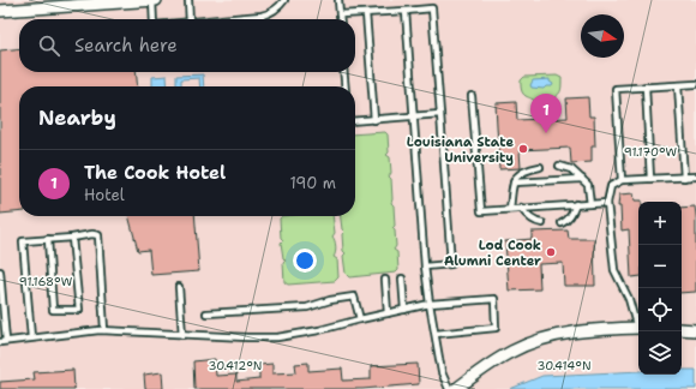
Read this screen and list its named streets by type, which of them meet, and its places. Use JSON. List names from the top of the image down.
{
  "places": ["Louisiana State University", "Lod Cook Alumni Center"],
  "north": "right",
  "page": {
    "search": "Search here",
    "heading": "Nearby",
    "pins": "1",
    "list": [
      {
        "mark": "1",
        "name": "The Cook Hotel",
        "note": "Hotel",
        "value": "190 m"
      }
    ],
    "map_buttons": ["+", "−"]
  },
  "coordinates": [
    "91.170°W",
    "91.168°W",
    "30.412°N",
    "30.414°N"
  ]
}
